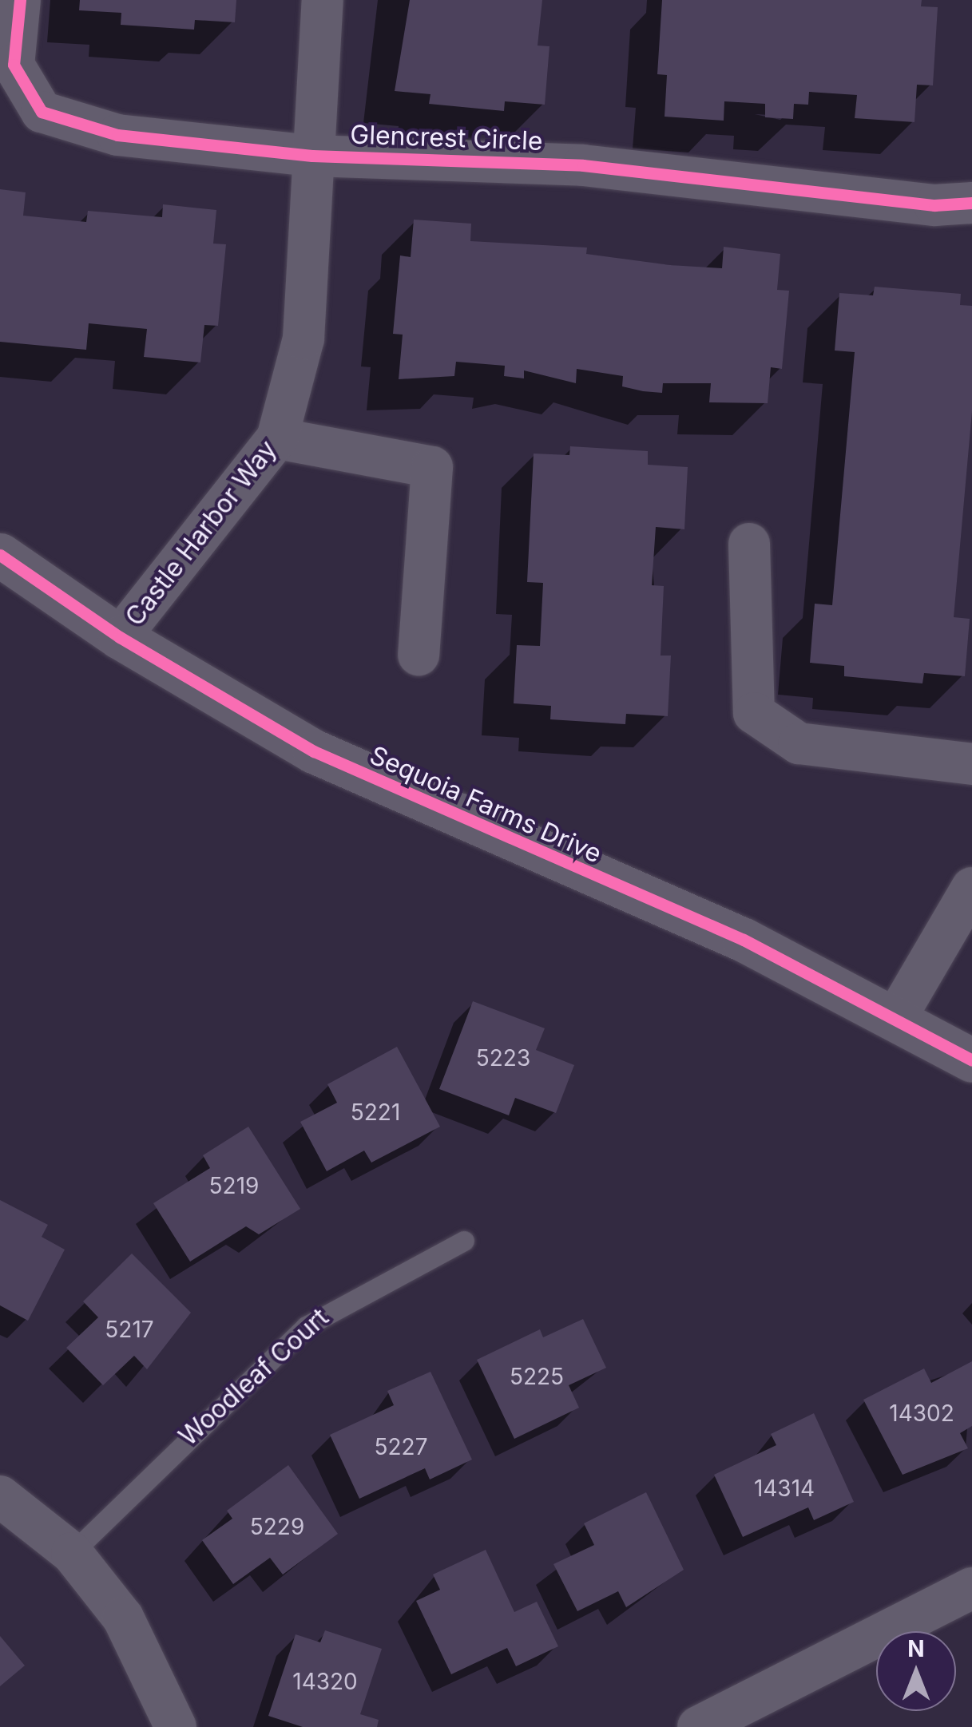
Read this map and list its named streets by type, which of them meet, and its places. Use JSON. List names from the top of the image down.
{
  "streets": {
    "street": ["Glencrest Circle", "Castle Harbor Way", "Sequoia Farms Drive"],
    "lane": ["Woodleaf Court"]
  },
  "crossings": [
    ["Glencrest Circle", "Castle Harbor Way"],
    ["Castle Harbor Way", "Sequoia Farms Drive"]
  ],
  "house_numbers": [
    "5223",
    "5221",
    "5219",
    "5217",
    "5225",
    "14302",
    "5227",
    "14314",
    "5229",
    "14320"
  ],
  "north": "top"
}
